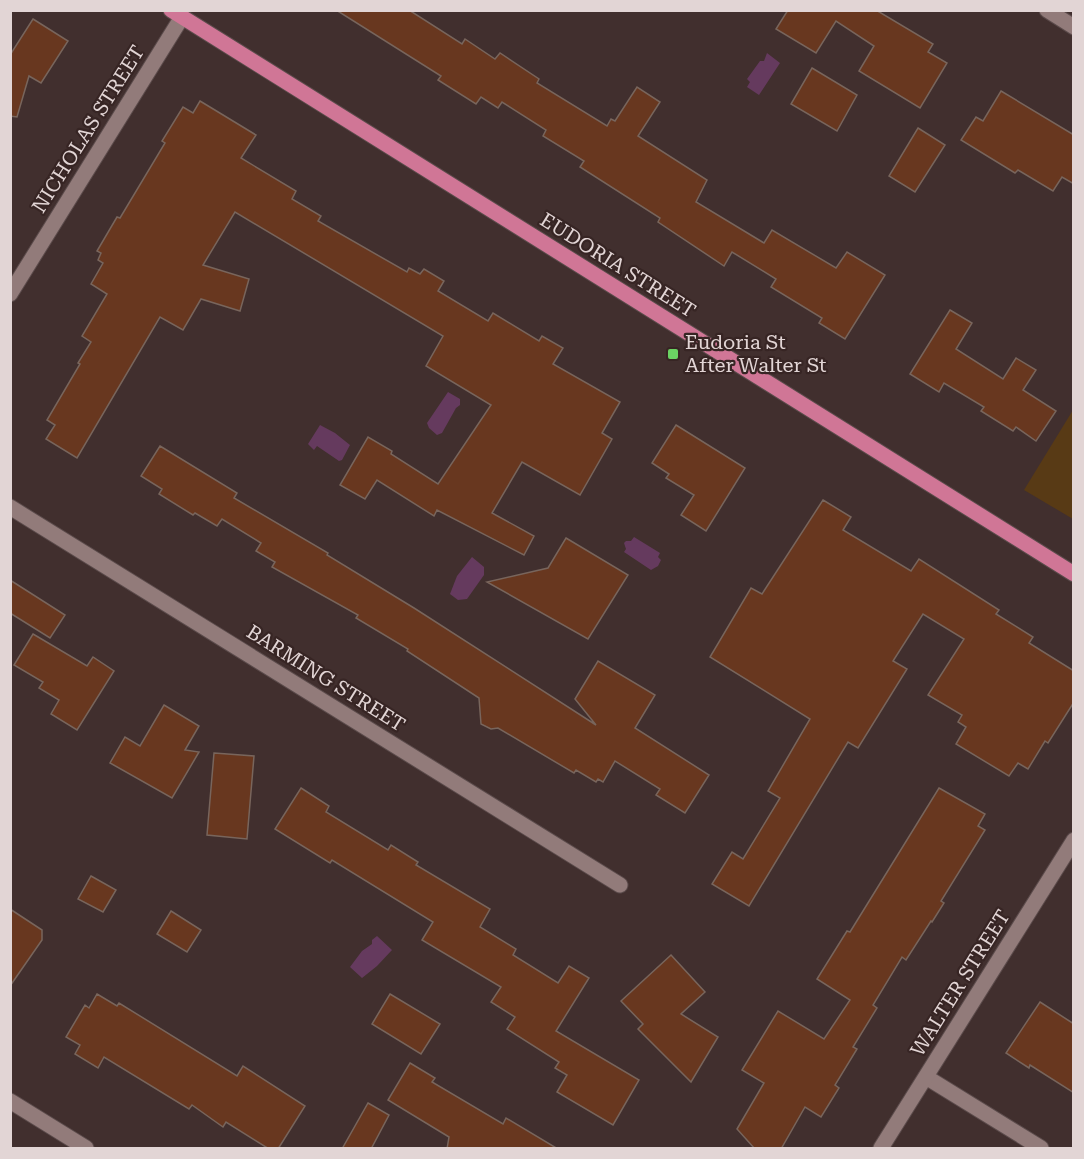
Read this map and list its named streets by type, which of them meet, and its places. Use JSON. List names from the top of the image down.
{
  "streets": {
    "main road": ["EUDORIA STREET"],
    "street": ["NICHOLAS STREET", "BARMING STREET", "WALTER STREET"]
  },
  "crossings": [
    ["NICHOLAS STREET", "EUDORIA STREET"]
  ],
  "places": {
    "transit": ["Eudoria St After Walter St"]
  }
}
